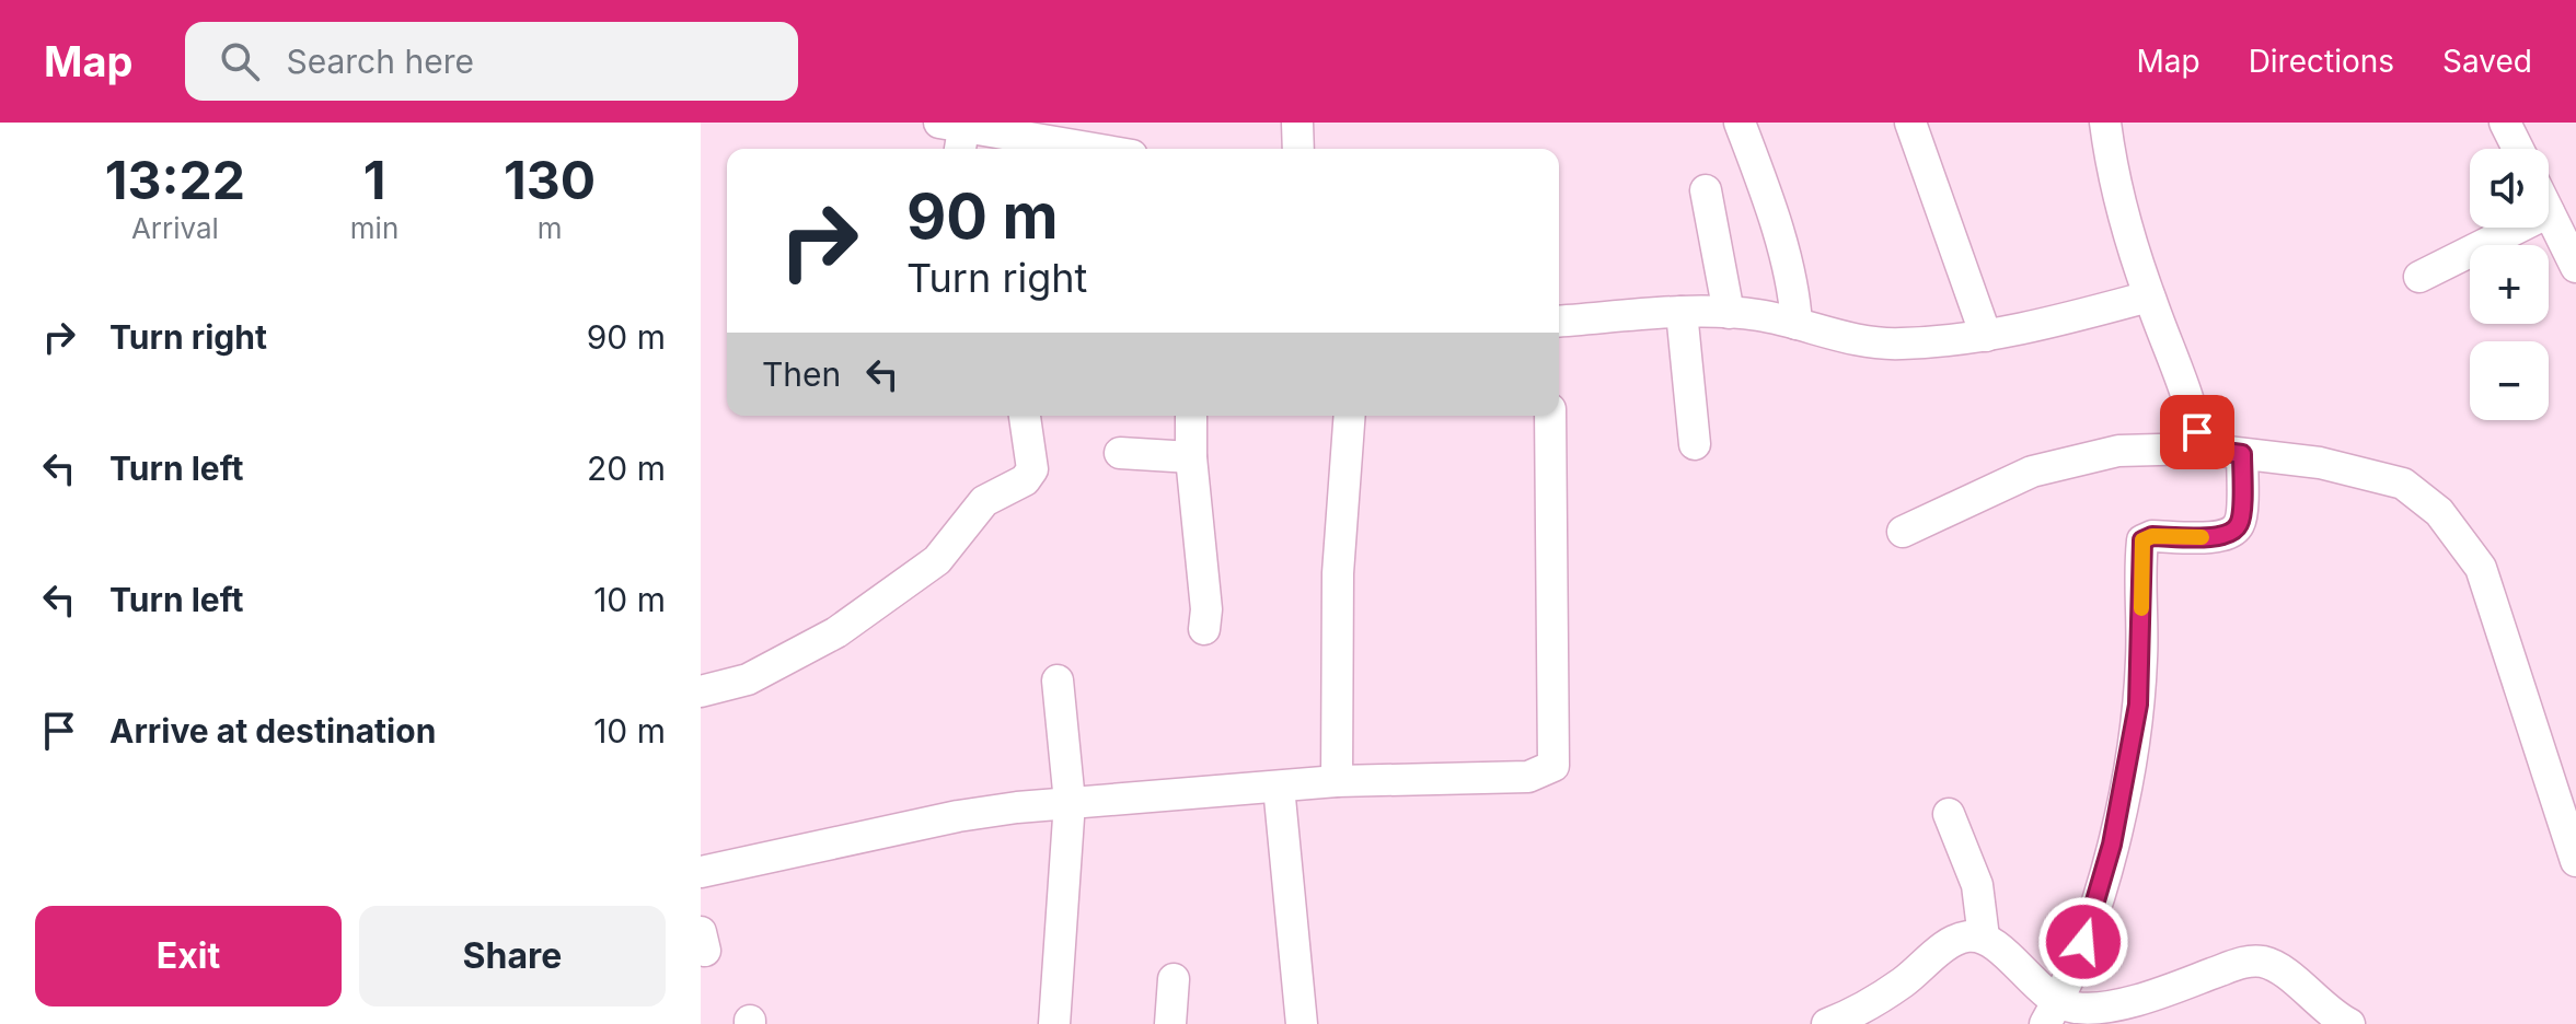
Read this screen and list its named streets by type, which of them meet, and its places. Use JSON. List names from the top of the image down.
{
  "page": {
    "header": "Map",
    "search": "Search here",
    "nav": ["Map", "Directions", "Saved"],
    "eta": [
      "13:22",
      "Arrival",
      "1",
      "min",
      "130",
      "m"
    ],
    "map_buttons": ["+", "−"],
    "turn": ["90 m", "Turn right"],
    "list": [
      {
        "name": "Turn right",
        "value": "90 m"
      },
      {
        "name": "Turn left",
        "value": "20 m"
      },
      {
        "name": "Turn left",
        "value": "10 m"
      },
      {
        "name": "Arrive at destination",
        "value": "10 m"
      }
    ],
    "then": "Then",
    "buttons": ["Exit", "Share"]
  }
}
